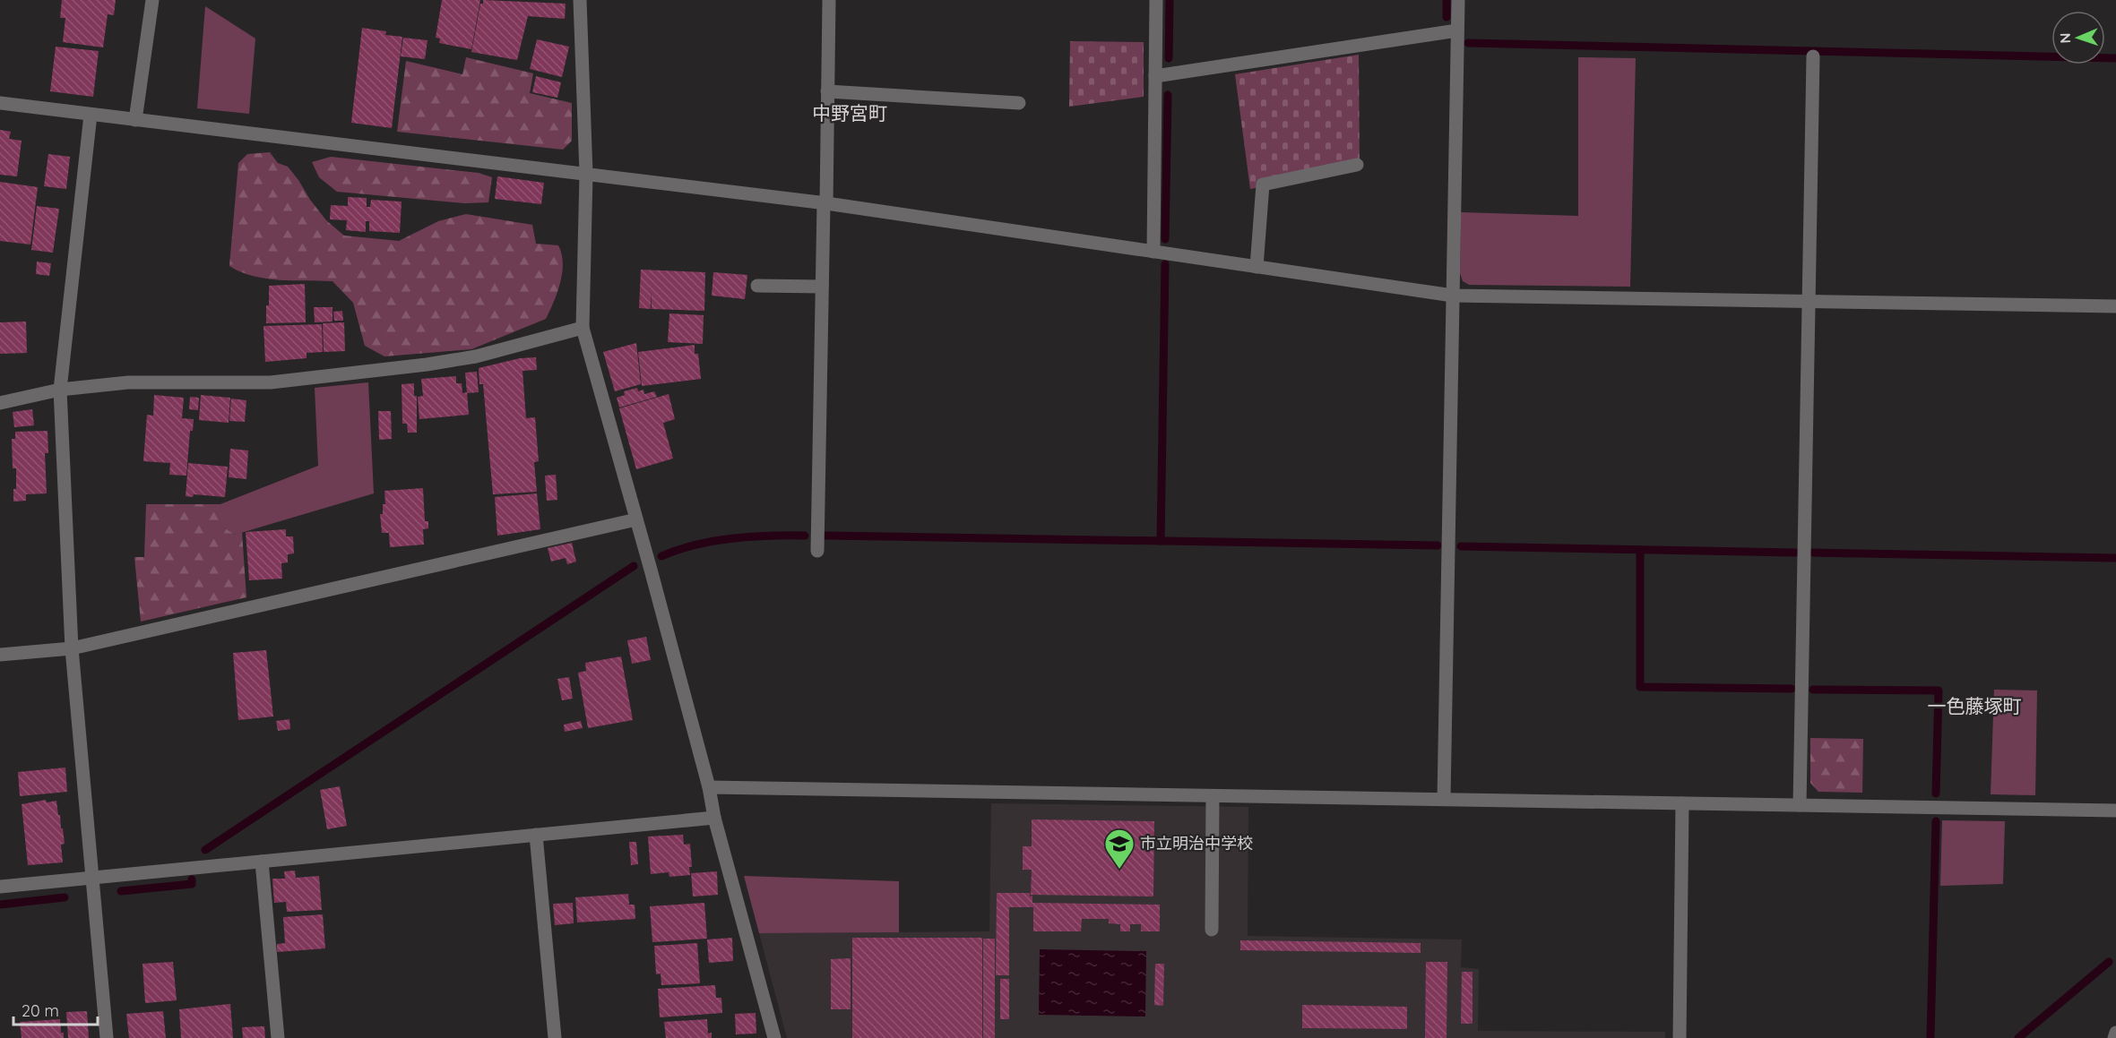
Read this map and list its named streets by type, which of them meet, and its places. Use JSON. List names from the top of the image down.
{
  "districts": ["中野宮町", "一色藤塚町"],
  "places": {
    "school or university": ["市立明治中学校"]
  },
  "scale_bar": "20 m",
  "north": "left"
}
